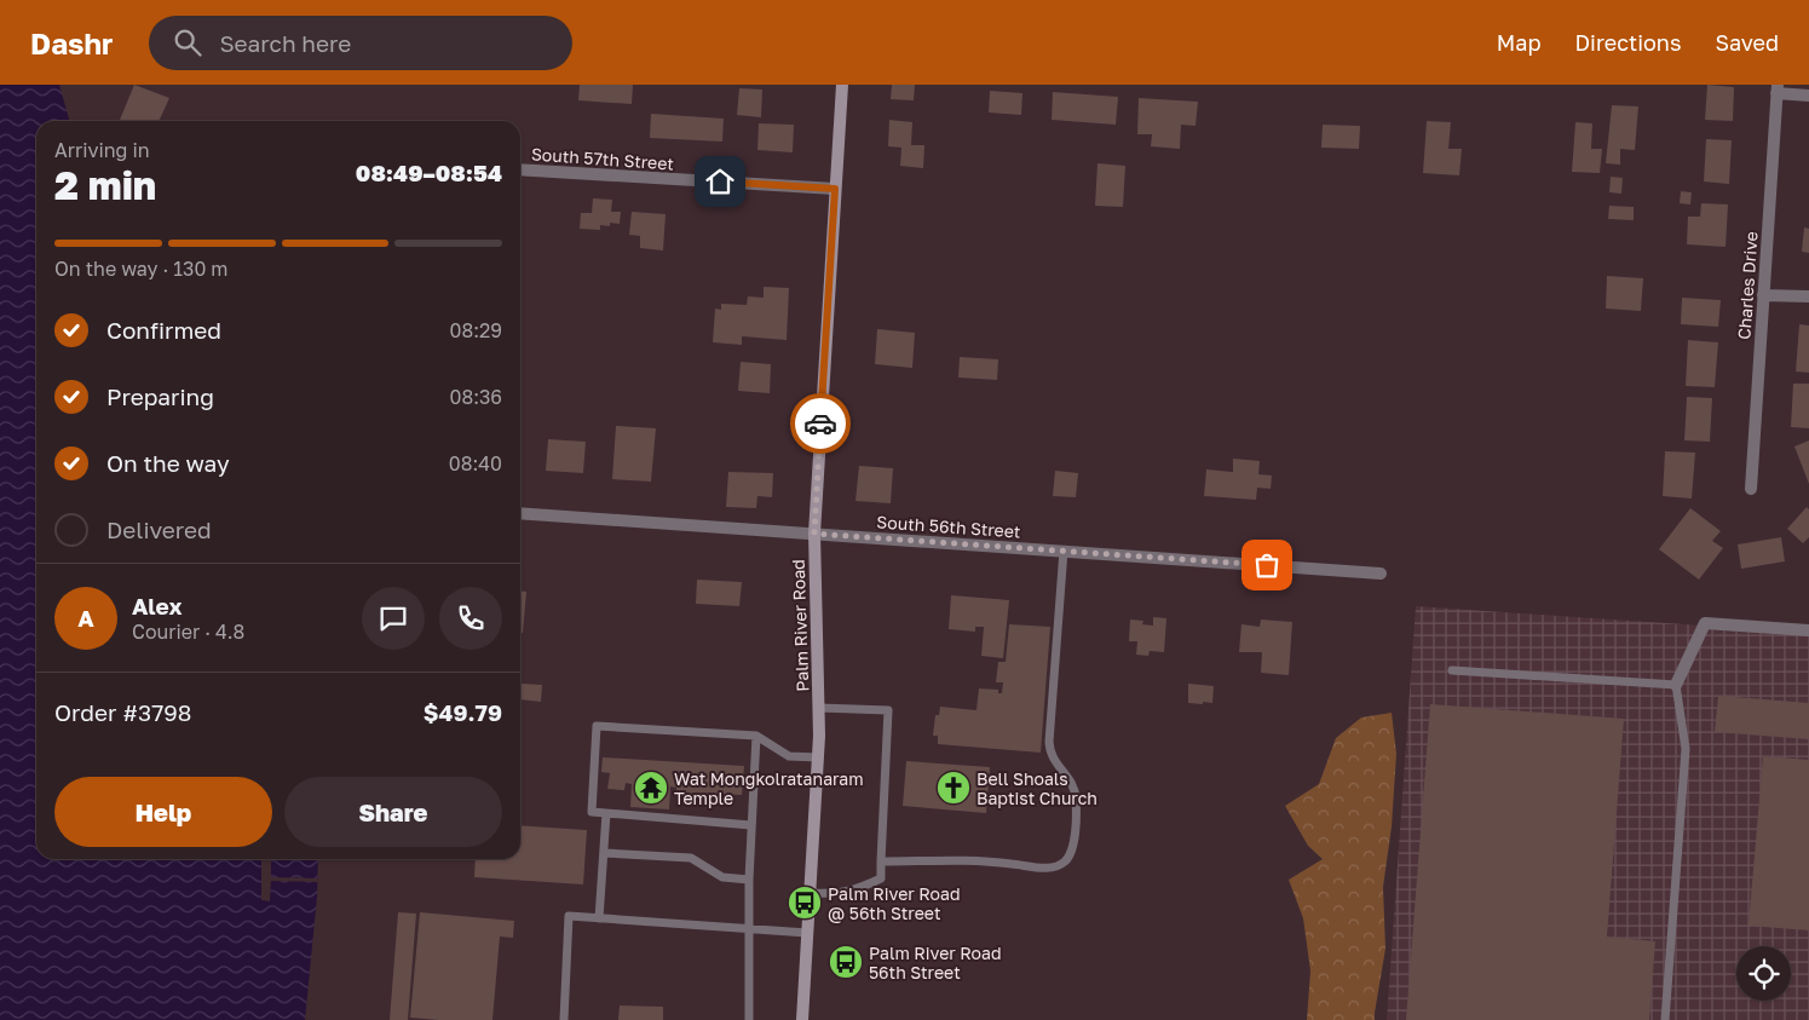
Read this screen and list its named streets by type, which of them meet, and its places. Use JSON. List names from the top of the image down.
{
  "streets": {
    "street": [
      "South 57th Street",
      "Charles Drive",
      "South 56th Street",
      "Palm River Road"
    ]
  },
  "crossings": [
    ["South 57th Street", "Palm River Road"],
    ["South 56th Street", "Palm River Road"]
  ],
  "places": {
    "temple": ["Wat Mongkolratanaram Temple"],
    "church": ["Bell Shoals Baptist Church"],
    "bus stop": ["Palm River Road @ 56th Street", "Palm River Road 56th Street"]
  },
  "page": {
    "header": "Dashr",
    "search": "Search here",
    "nav": ["Map", "Directions", "Saved"],
    "heading": ["2 min", "Arriving in", "08:49–08:54"],
    "panel": [
      "Alex",
      "Courier · 4.8",
      "Order #3798",
      "$49.79"
    ],
    "bar": "On the way · 130 m",
    "list": [
      ["Confirmed", "08:29"],
      ["Preparing", "08:36"],
      ["On the way", "08:40"],
      "Delivered"
    ],
    "round": "A",
    "buttons": ["Help", "Share"]
  }
}
